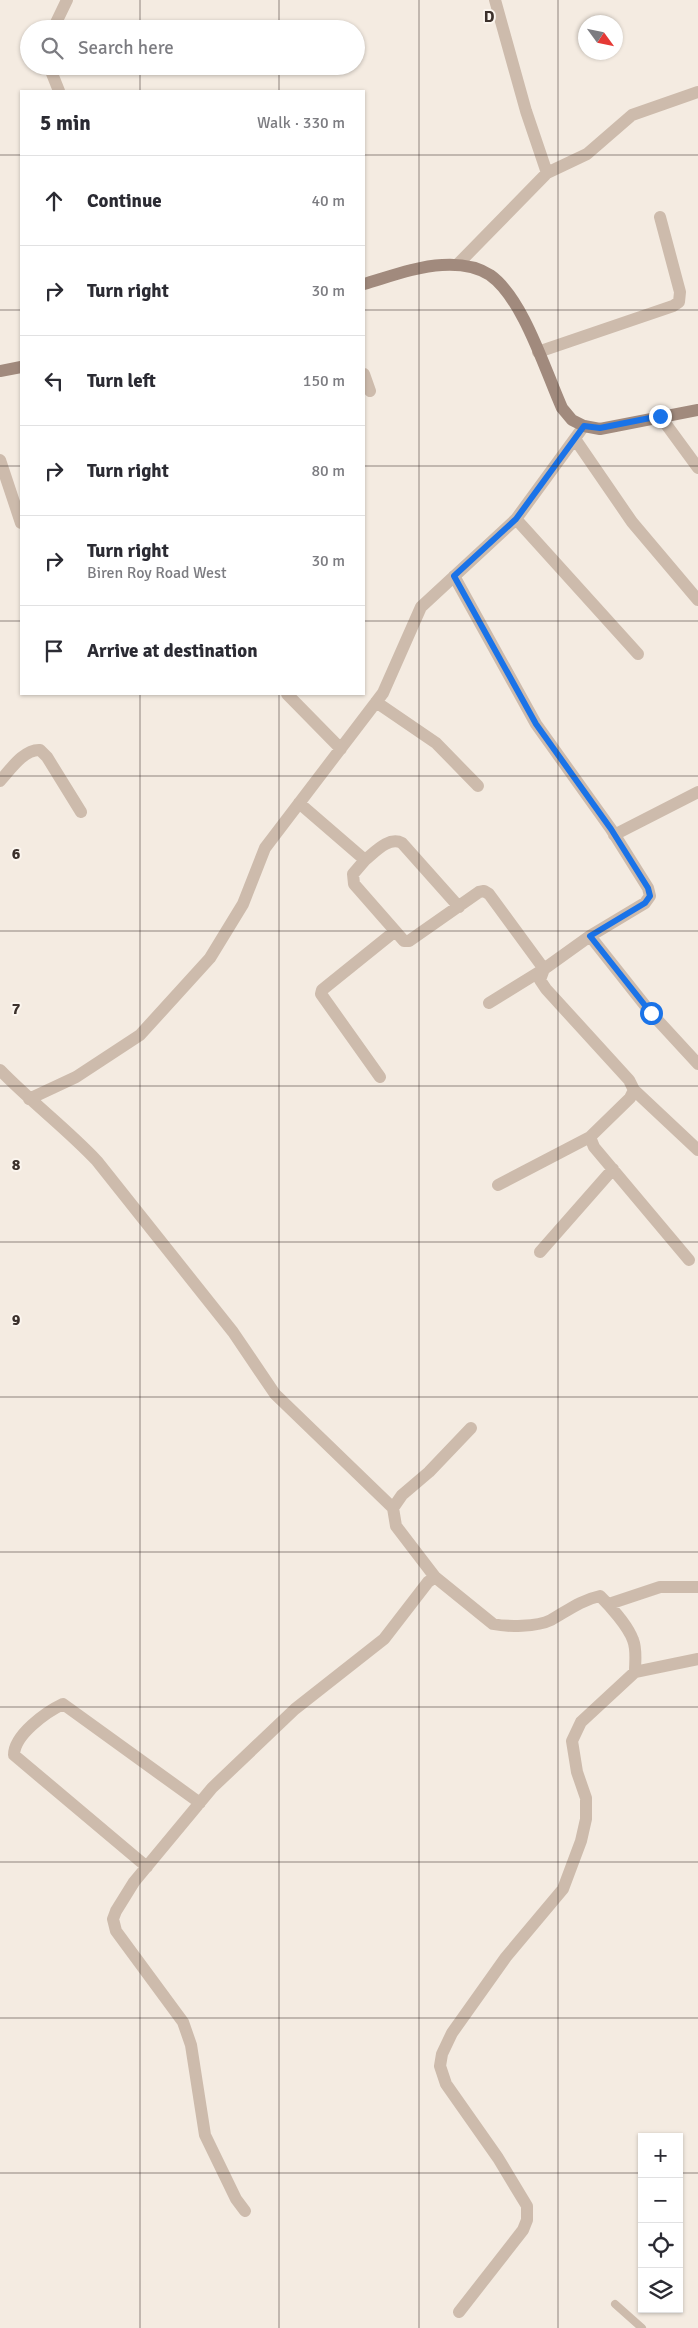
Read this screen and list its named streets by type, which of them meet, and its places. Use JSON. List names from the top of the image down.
{
  "north": "bottom right",
  "page": {
    "search": "Search here",
    "heading": ["5 min", "Walk · 330 m"],
    "list": [
      ["Continue", "40 m"],
      ["Turn right", "30 m"],
      ["Turn left", "150 m"],
      ["Turn right", "80 m"],
      ["Turn right", "Biren Roy Road West", "30 m"],
      "Arrive at destination"
    ],
    "map_buttons": ["+", "−"]
  },
  "grid": {
    "columns": ["D"],
    "rows": [
      "6",
      "7",
      "8",
      "9"
    ]
  }
}
